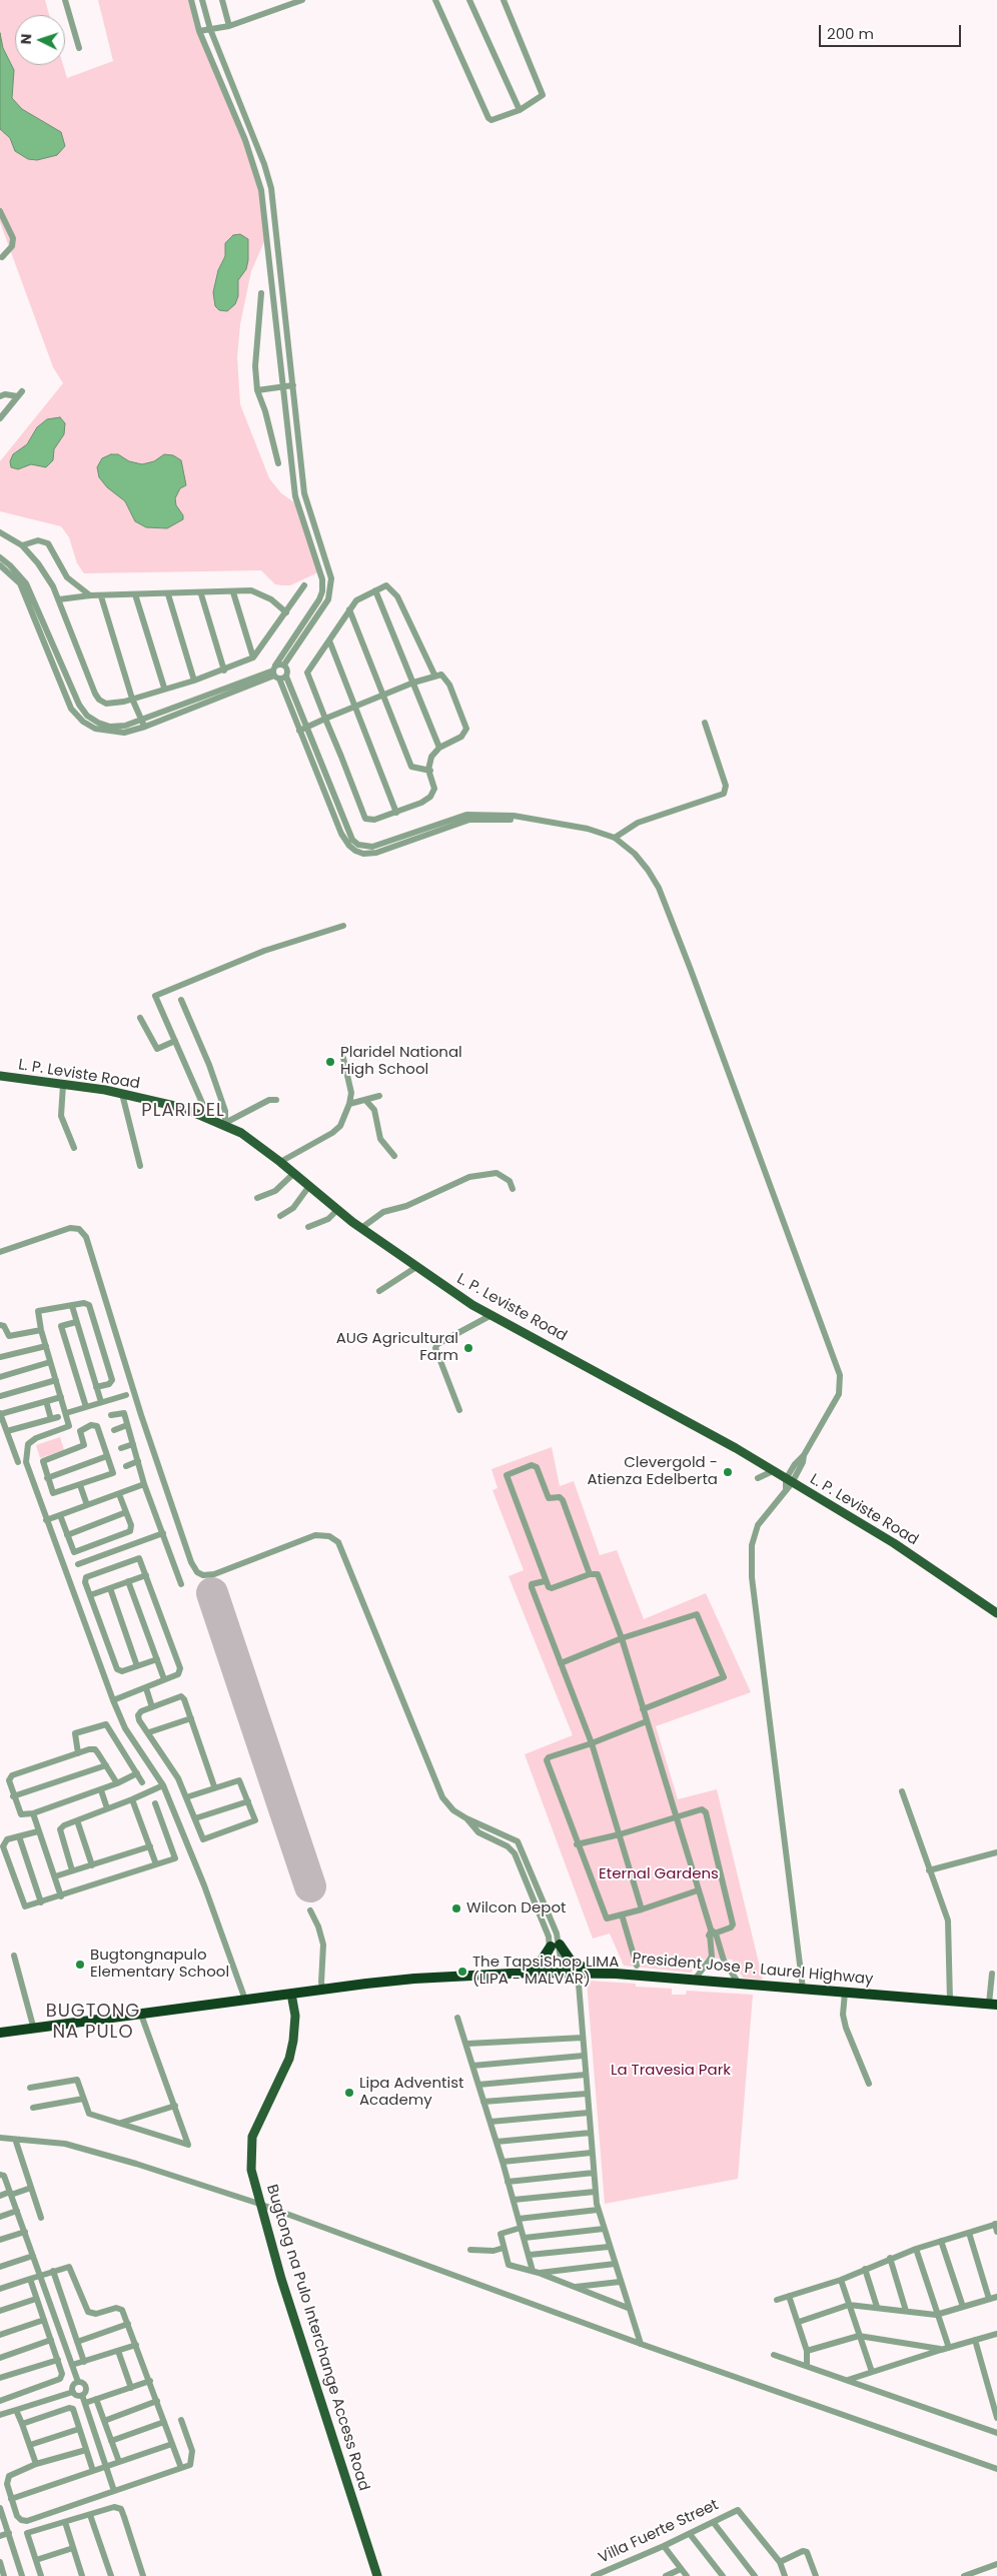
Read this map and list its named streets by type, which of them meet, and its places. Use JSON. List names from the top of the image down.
{
  "streets": {
    "highway": ["President Jose P. Laurel Highway"],
    "main road": ["L. P. Leviste Road", "Bugtong na Pulo Interchange Access Road"],
    "street": ["Villa Fuerte Street"]
  },
  "crossings": [
    ["President Jose P. Laurel Highway", "Bugtong na Pulo Interchange Access Road"]
  ],
  "districts": ["PLARIDEL", "BUGTONG NA PULO"],
  "parks": ["Eternal Gardens", "La Travesia Park"],
  "places": [
    "Plaridel National High School",
    "AUG Agricultural Farm",
    "Clevergold - Atienza Edelberta",
    "Wilcon Depot",
    "Bugtongnapulo Elementary School",
    "The TapsiShop LIMA (LIPA - MALVAR)",
    "Lipa Adventist Academy"
  ],
  "scale_bar": "200 m",
  "north": "left"
}
